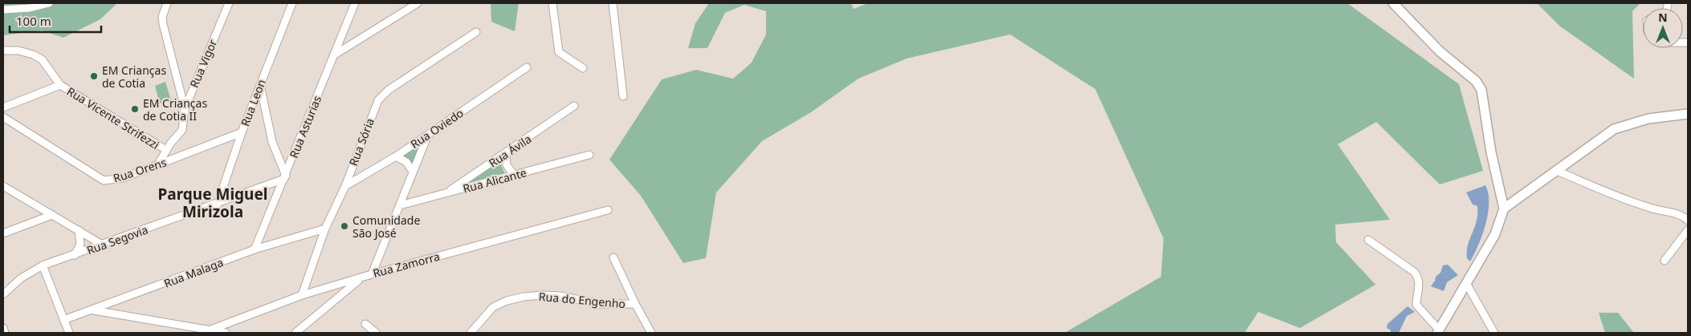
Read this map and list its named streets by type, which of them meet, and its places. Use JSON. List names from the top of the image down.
{
  "streets": {
    "street": [
      "Rua Vigor",
      "Rua Leon",
      "Rua Vicente Strifezzi",
      "Rua Asturias",
      "Rua Oviedo",
      "Rua Sória",
      "Rua Ávila",
      "Rua Orens",
      "Rua Alicante",
      "Rua Segovia",
      "Rua Zamorra",
      "Rua Malaga",
      "Rua do Engenho"
    ]
  },
  "crossings": [
    ["Rua Vigor", "Rua Vicente Strifezzi"],
    ["Rua Vigor", "Rua Orens"],
    ["Rua Leon", "Rua Orens"],
    ["Rua Leon", "Rua Segovia"],
    ["Rua Asturias", "Rua Segovia"],
    ["Rua Asturias", "Rua Malaga"],
    ["Rua Oviedo", "Rua Sória"],
    ["Rua Sória", "Rua Zamorra"],
    ["Rua Sória", "Rua Malaga"],
    ["Rua Ávila", "Rua Alicante"]
  ],
  "districts": ["Parque Miguel Mirizola"],
  "places": ["EM Crianças de Cotia", "EM Crianças de Cotia II", "Comunidade São José"],
  "scale_bar": "100 m",
  "north": "top"
}
